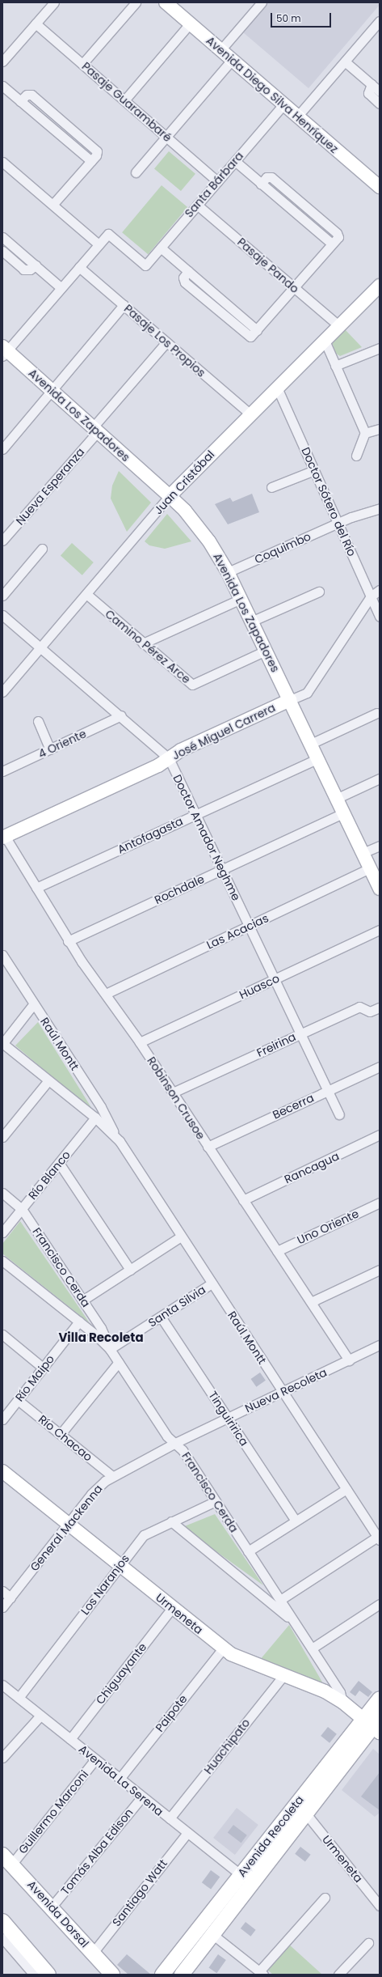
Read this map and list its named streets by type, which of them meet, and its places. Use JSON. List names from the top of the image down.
{
  "streets": {
    "main road": ["Avenida Recoleta", "Avenida Dorsal"],
    "street": [
      "Avenida Diego Silva Henríquez",
      "Pasaje Guarambaré",
      "Santa Bárbara",
      "Pasaje Pando",
      "Pasaje Los Propios",
      "Avenida Los Zapadores",
      "Juan Cristóbal",
      "Nueva Esperanza",
      "Doctor Sótero del Río",
      "Coquimbo",
      "Camino Pérez Arce",
      "José Miguel Carrera",
      "4 Oriente",
      "Antofagasta",
      "Doctor Amador Neghme",
      "Rochdale",
      "Las Acacias",
      "Huasco",
      "Raúl Montt",
      "Freirina",
      "Robinson Crusoe",
      "Becerra",
      "Rancagua",
      "Río Blanco",
      "Uno Oriente",
      "Francisco Cerda",
      "Santa Silvia",
      "Río Maipo",
      "Nueva Recoleta",
      "Tinguiririca",
      "Río Chacao",
      "General Mackenna",
      "Los Naranjos",
      "Urmeneta",
      "Chiguayante",
      "Paipote",
      "Huachipato",
      "Avenida La Serena",
      "Guillermo Marconi",
      "Tomás Alba Edison",
      "Santiago Watt"
    ]
  },
  "crossings": [
    ["Avenida Diego Silva Henríquez", "Santa Bárbara"],
    ["Pasaje Guarambaré", "Santa Bárbara"],
    ["Santa Bárbara", "Pasaje Pando"],
    ["Pasaje Pando", "Juan Cristóbal"],
    ["Pasaje Los Propios", "Juan Cristóbal"],
    ["Pasaje Los Propios", "Nueva Esperanza"],
    ["Avenida Los Zapadores", "Juan Cristóbal"],
    ["Avenida Los Zapadores", "Nueva Esperanza"],
    ["Avenida Los Zapadores", "Coquimbo"],
    ["Avenida Los Zapadores", "Camino Pérez Arce"],
    ["Avenida Los Zapadores", "José Miguel Carrera"],
    ["Avenida Los Zapadores", "Antofagasta"],
    ["Avenida Los Zapadores", "Rochdale"],
    ["Avenida Los Zapadores", "Las Acacias"],
    ["Juan Cristóbal", "Doctor Sótero del Río"],
    ["Juan Cristóbal", "Camino Pérez Arce"],
    ["Juan Cristóbal", "Doctor Amador Neghme"],
    ["Doctor Sótero del Río", "Coquimbo"],
    ["Doctor Sótero del Río", "José Miguel Carrera"],
    ["José Miguel Carrera", "Doctor Amador Neghme"],
    ["José Miguel Carrera", "Robinson Crusoe"],
    ["4 Oriente", "Doctor Amador Neghme"],
    ["Antofagasta", "Doctor Amador Neghme"],
    ["Antofagasta", "Robinson Crusoe"],
    ["Doctor Amador Neghme", "Rochdale"],
    ["Doctor Amador Neghme", "Las Acacias"],
    ["Doctor Amador Neghme", "Huasco"],
    ["Doctor Amador Neghme", "Freirina"],
    ["Doctor Amador Neghme", "Becerra"],
    ["Rochdale", "Robinson Crusoe"],
    ["Las Acacias", "Robinson Crusoe"],
    ["Huasco", "Robinson Crusoe"],
    ["Raúl Montt", "Río Blanco"],
    ["Raúl Montt", "Santa Silvia"],
    ["Raúl Montt", "Nueva Recoleta"],
    ["Freirina", "Robinson Crusoe"],
    ["Robinson Crusoe", "Becerra"],
    ["Robinson Crusoe", "Rancagua"],
    ["Robinson Crusoe", "Uno Oriente"],
    ["Robinson Crusoe", "Nueva Recoleta"],
    ["Río Blanco", "Francisco Cerda"],
    ["Francisco Cerda", "Santa Silvia"],
    ["Francisco Cerda", "Río Maipo"],
    ["Francisco Cerda", "Nueva Recoleta"],
    ["Francisco Cerda", "General Mackenna"],
    ["Francisco Cerda", "Los Naranjos"],
    ["Francisco Cerda", "Urmeneta"],
    ["Santa Silvia", "Tinguiririca"],
    ["Río Maipo", "Río Chacao"],
    ["Nueva Recoleta", "Tinguiririca"],
    ["Nueva Recoleta", "General Mackenna"],
    ["Río Chacao", "General Mackenna"],
    ["General Mackenna", "Urmeneta"],
    ["Los Naranjos", "Urmeneta"],
    ["Los Naranjos", "Avenida La Serena"],
    ["Urmeneta", "Chiguayante"],
    ["Urmeneta", "Paipote"],
    ["Urmeneta", "Huachipato"],
    ["Urmeneta", "Avenida Recoleta"],
    ["Chiguayante", "Avenida La Serena"],
    ["Paipote", "Avenida La Serena"],
    ["Huachipato", "Avenida La Serena"],
    ["Avenida La Serena", "Guillermo Marconi"],
    ["Avenida La Serena", "Avenida Recoleta"],
    ["Avenida La Serena", "Tomás Alba Edison"],
    ["Avenida La Serena", "Santiago Watt"],
    ["Guillermo Marconi", "Avenida Dorsal"],
    ["Tomás Alba Edison", "Avenida Dorsal"],
    ["Santiago Watt", "Avenida Dorsal"]
  ],
  "districts": ["Villa Recoleta"],
  "scale_bar": "50 m"
}
